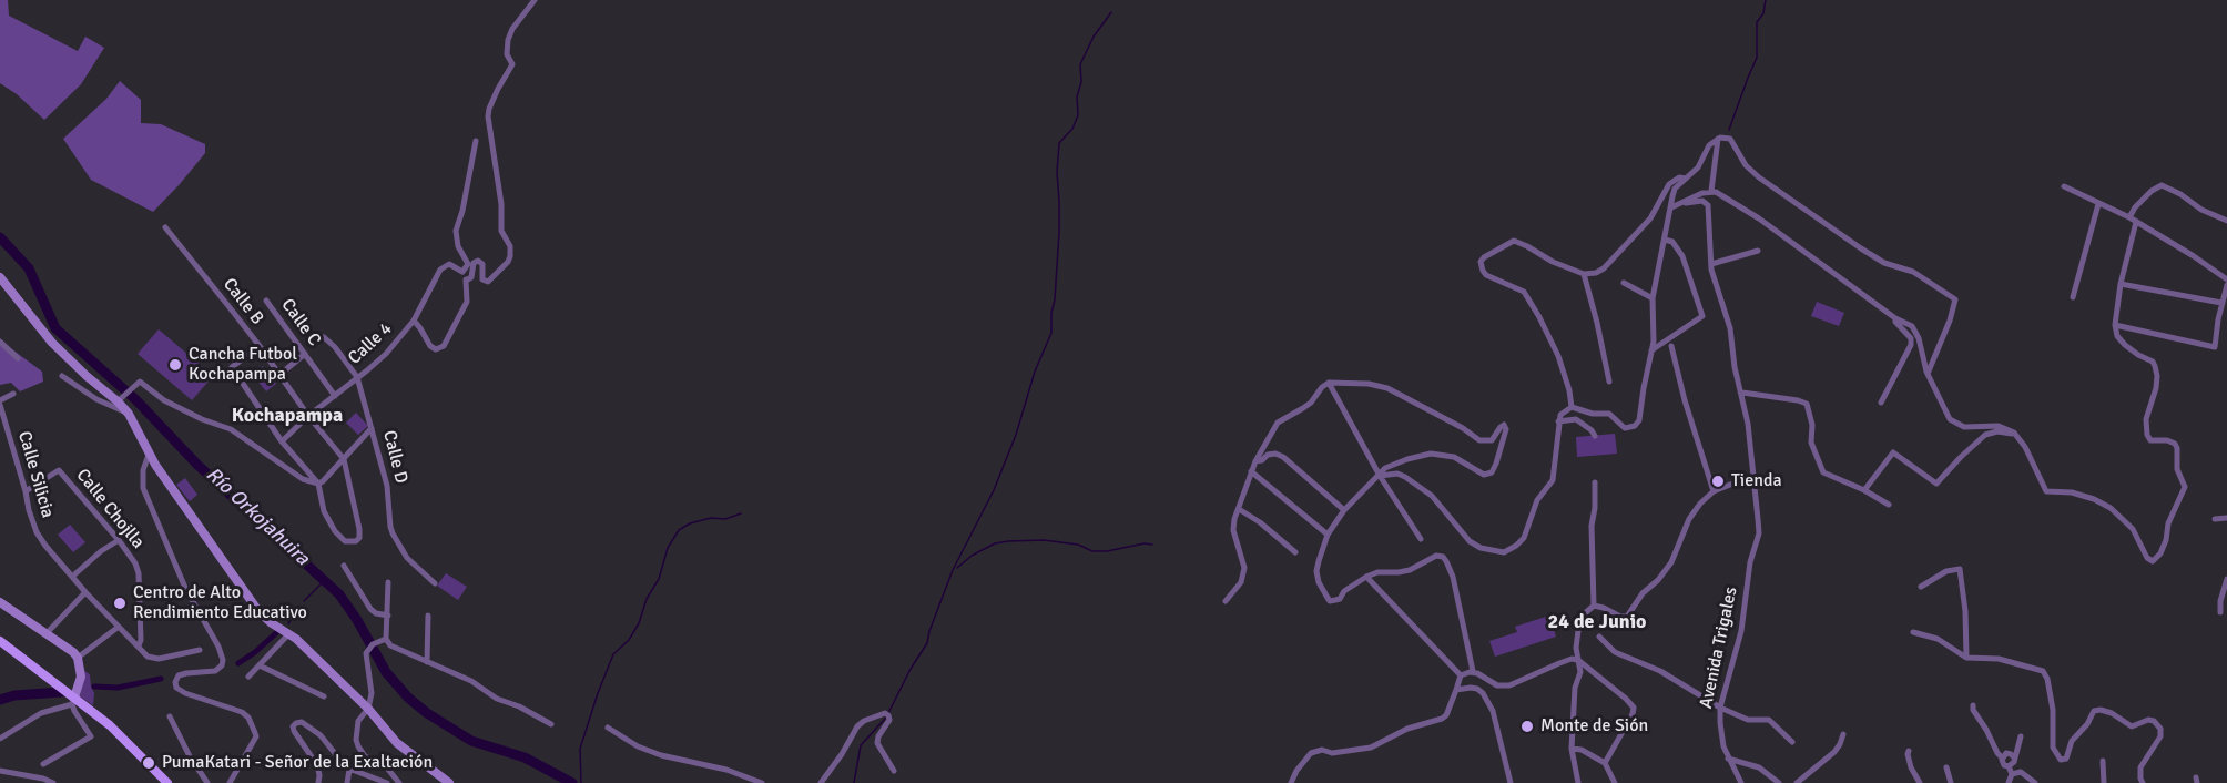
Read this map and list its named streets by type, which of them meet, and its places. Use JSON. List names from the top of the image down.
{
  "streets": {
    "street": [
      "Calle B",
      "Calle C",
      "Calle 4",
      "Calle D",
      "Calle Silicia",
      "Calle Chojlla",
      "Avenida Trigales"
    ]
  },
  "crossings": [
    ["Calle B", "Calle 4"],
    ["Calle C", "Calle 4"],
    ["Calle 4", "Calle D"],
    ["Calle Silicia", "Calle Chojlla"]
  ],
  "districts": ["Kochapampa", "24 de Junio"],
  "water": ["Río Orkojahuira"],
  "places": [
    "Cancha Futbol Kochapampa",
    "Tienda",
    "Centro de Alto Rendimiento Educativo",
    "Monte de Sión",
    "PumaKatari - Señor de la Exaltación"
  ]
}
